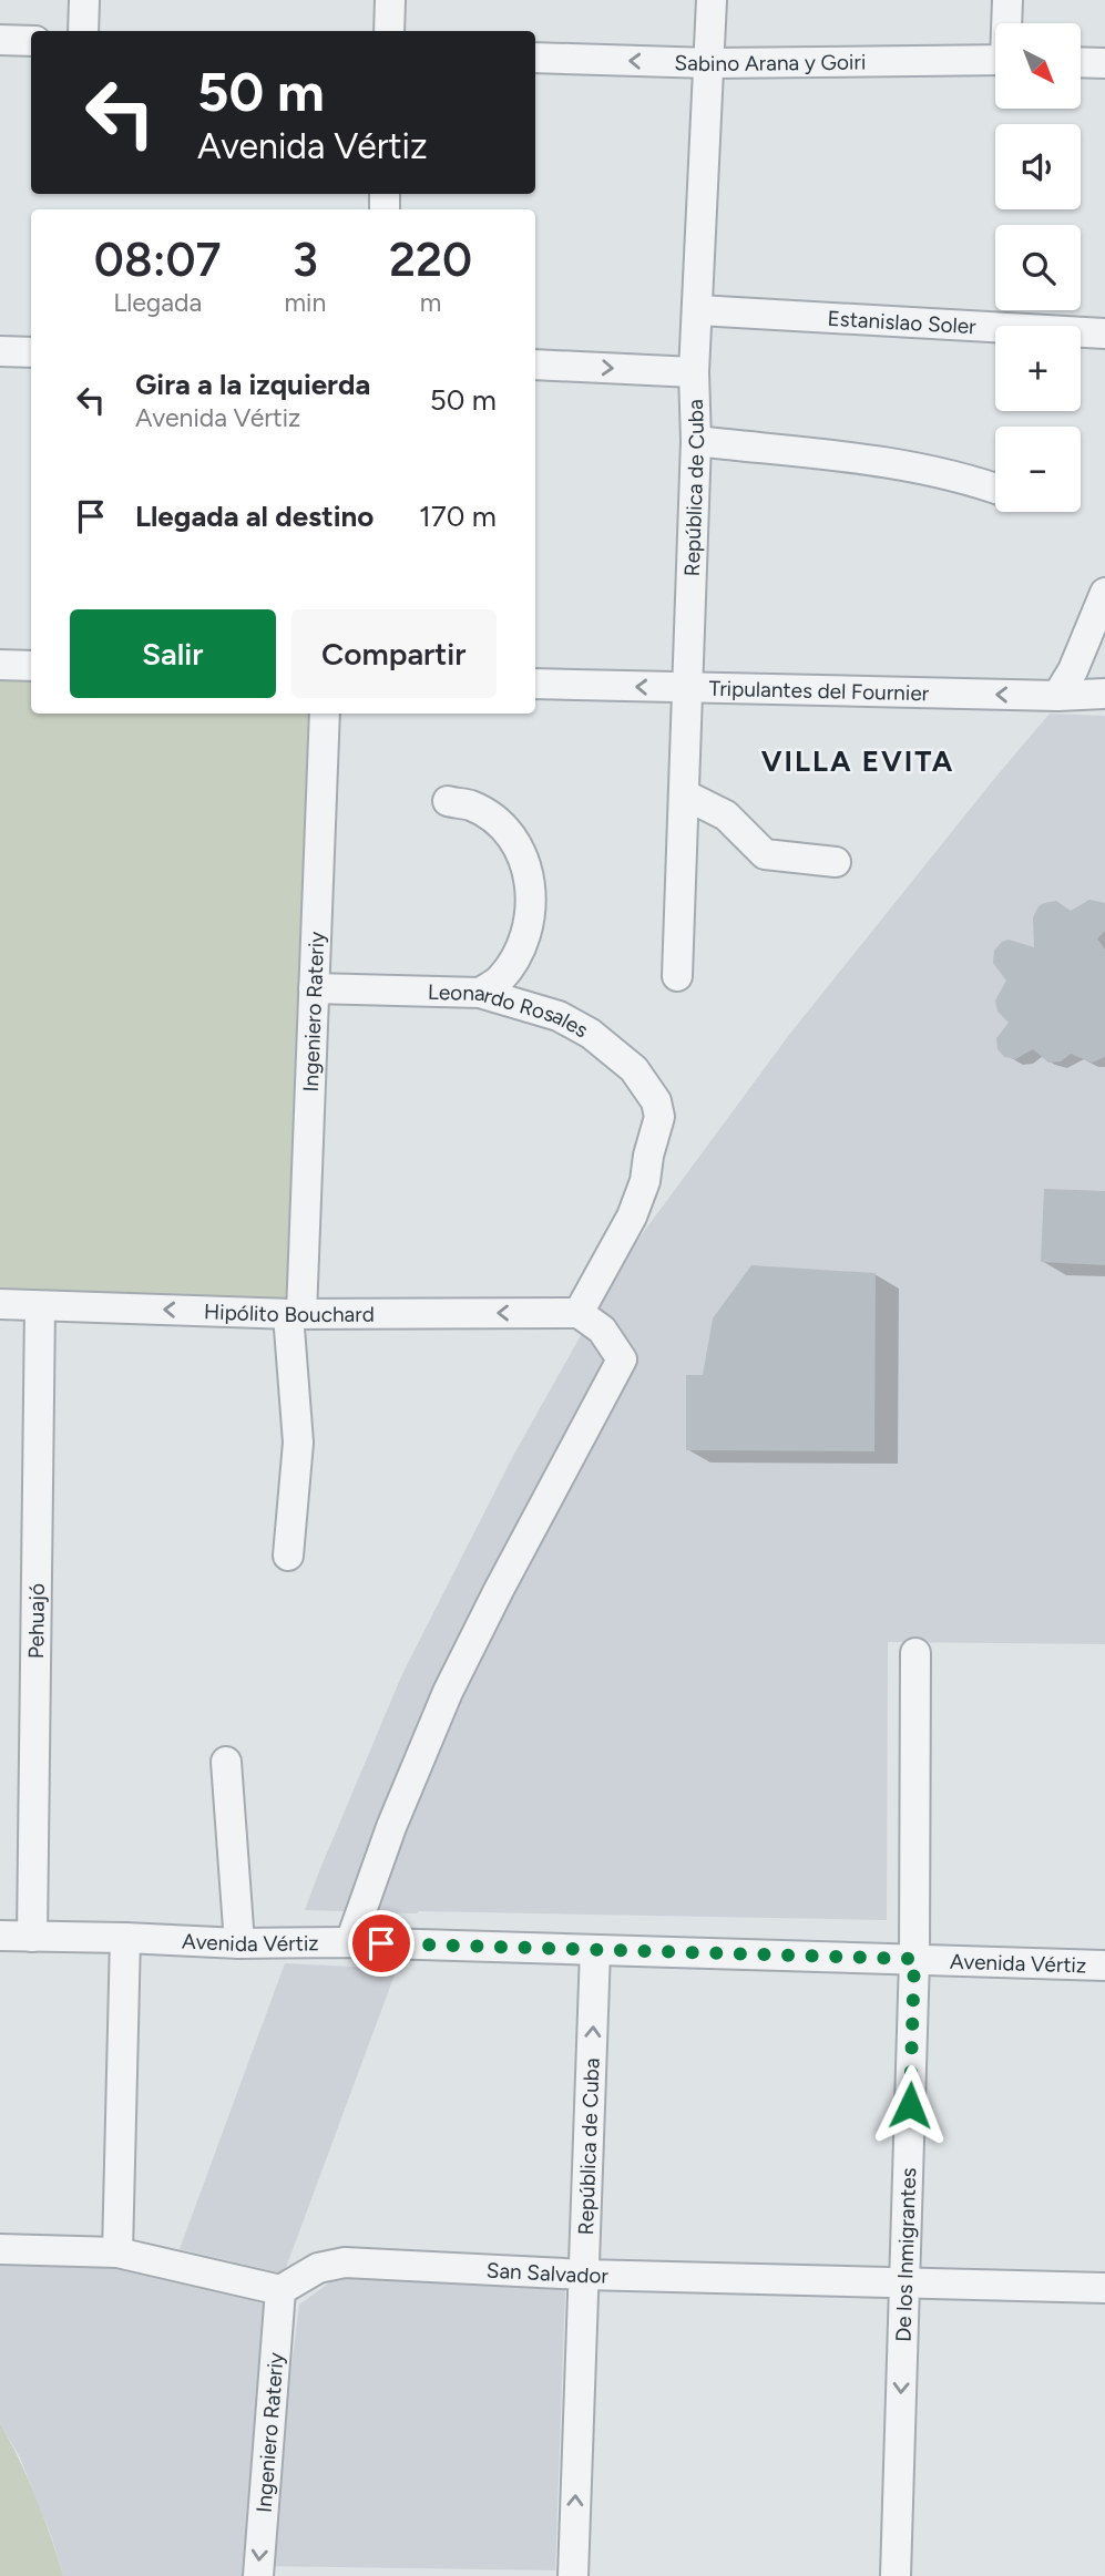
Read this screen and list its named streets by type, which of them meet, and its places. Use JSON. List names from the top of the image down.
{
  "streets": {
    "street": [
      "Sabino Arana y Goiri",
      "Estanislao Soler",
      "República de Cuba",
      "Tripulantes del Fournier",
      "Ingeniero Rateriy",
      "Leonardo Rosales",
      "Hipólito Bouchard",
      "Pehuajó",
      "Avenida Vértiz",
      "De los Inmigrantes",
      "San Salvador"
    ]
  },
  "crossings": [
    ["Sabino Arana y Goiri", "República de Cuba"],
    ["Estanislao Soler", "República de Cuba"],
    ["República de Cuba", "Tripulantes del Fournier"],
    ["República de Cuba", "Avenida Vértiz"],
    ["República de Cuba", "San Salvador"],
    ["Ingeniero Rateriy", "Leonardo Rosales"],
    ["Ingeniero Rateriy", "Hipólito Bouchard"],
    ["Ingeniero Rateriy", "San Salvador"],
    ["Leonardo Rosales", "Hipólito Bouchard"],
    ["Hipólito Bouchard", "Pehuajó"],
    ["Pehuajó", "Avenida Vértiz"],
    ["Avenida Vértiz", "De los Inmigrantes"],
    ["De los Inmigrantes", "San Salvador"]
  ],
  "one_way": ["Sabino Arana y Goiri", "República de Cuba", "Hipólito Bouchard"],
  "districts": ["VILLA EVITA"],
  "north": "bottom right",
  "page": {
    "map_buttons": ["+", "−"],
    "turn": ["50 m", "Avenida Vértiz"],
    "eta": [
      "08:07",
      "Llegada",
      "3",
      "min",
      "220",
      "m"
    ],
    "list": [
      {
        "name": "Gira a la izquierda",
        "note": "Avenida Vértiz",
        "value": "50 m"
      },
      {
        "name": "Llegada al destino",
        "value": "170 m"
      }
    ],
    "buttons": ["Salir", "Compartir"]
  }
}
